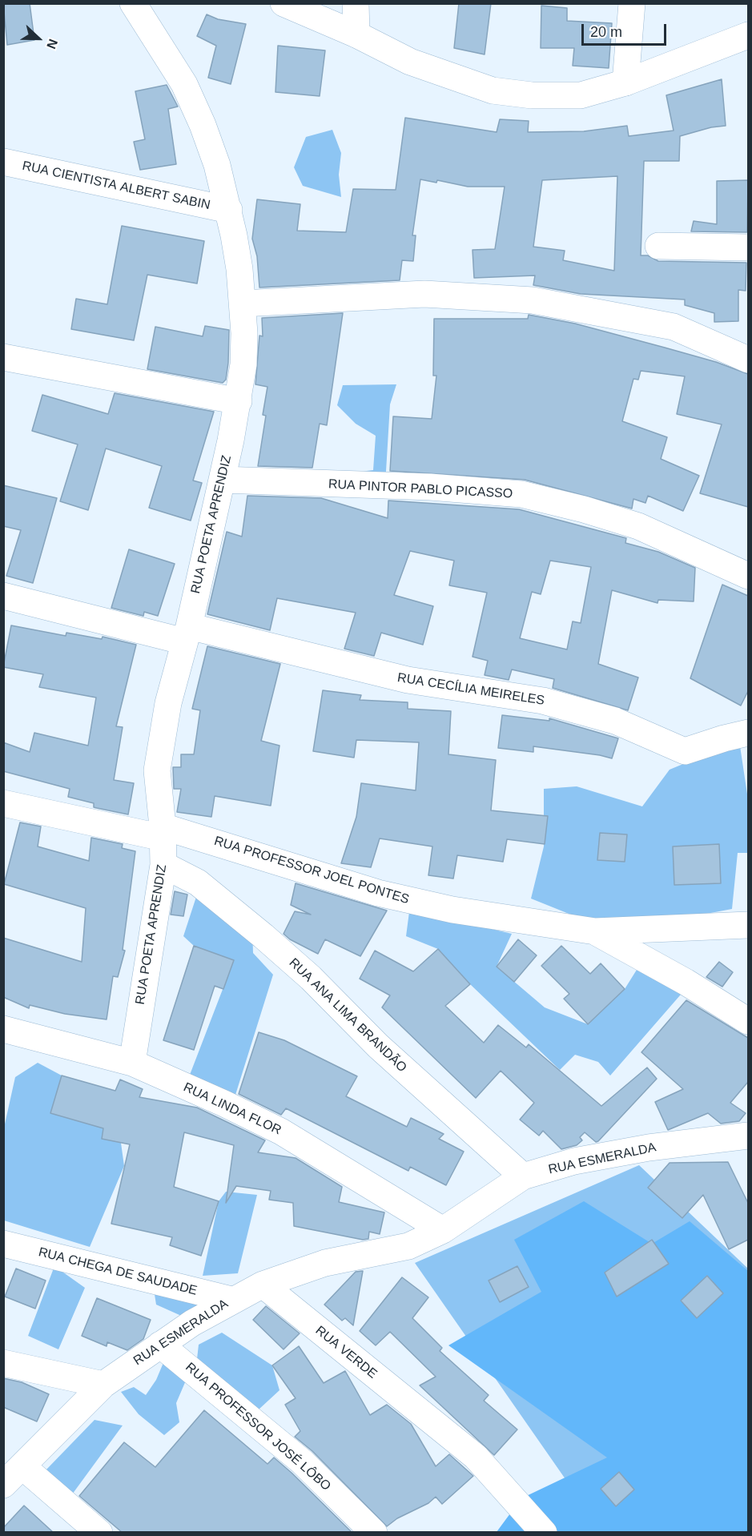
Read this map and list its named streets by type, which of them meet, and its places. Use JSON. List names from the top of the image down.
{
  "streets": {
    "street": [
      "RUA CIENTISTA ALBERT SABIN",
      "RUA PINTOR PABLO PICASSO",
      "RUA POETA APRENDIZ",
      "RUA CECÍLIA MEIRELES",
      "RUA PROFESSOR JOEL PONTES",
      "RUA ANA LIMA BRANDÃO",
      "RUA LINDA FLOR",
      "RUA ESMERALDA",
      "RUA CHEGA DE SAUDADE",
      "RUA VERDE",
      "RUA PROFESSOR JOSÉ LÔBO"
    ]
  },
  "crossings": [
    ["RUA CIENTISTA ALBERT SABIN", "RUA POETA APRENDIZ"],
    ["RUA PINTOR PABLO PICASSO", "RUA POETA APRENDIZ"],
    ["RUA POETA APRENDIZ", "RUA CECÍLIA MEIRELES"],
    ["RUA POETA APRENDIZ", "RUA PROFESSOR JOEL PONTES"],
    ["RUA POETA APRENDIZ", "RUA ANA LIMA BRANDÃO"],
    ["RUA POETA APRENDIZ", "RUA LINDA FLOR"],
    ["RUA ANA LIMA BRANDÃO", "RUA ESMERALDA"],
    ["RUA LINDA FLOR", "RUA ESMERALDA"],
    ["RUA ESMERALDA", "RUA CHEGA DE SAUDADE"],
    ["RUA ESMERALDA", "RUA VERDE"],
    ["RUA ESMERALDA", "RUA PROFESSOR JOSÉ LÔBO"]
  ],
  "scale_bar": "20 m",
  "north": "right"
}
